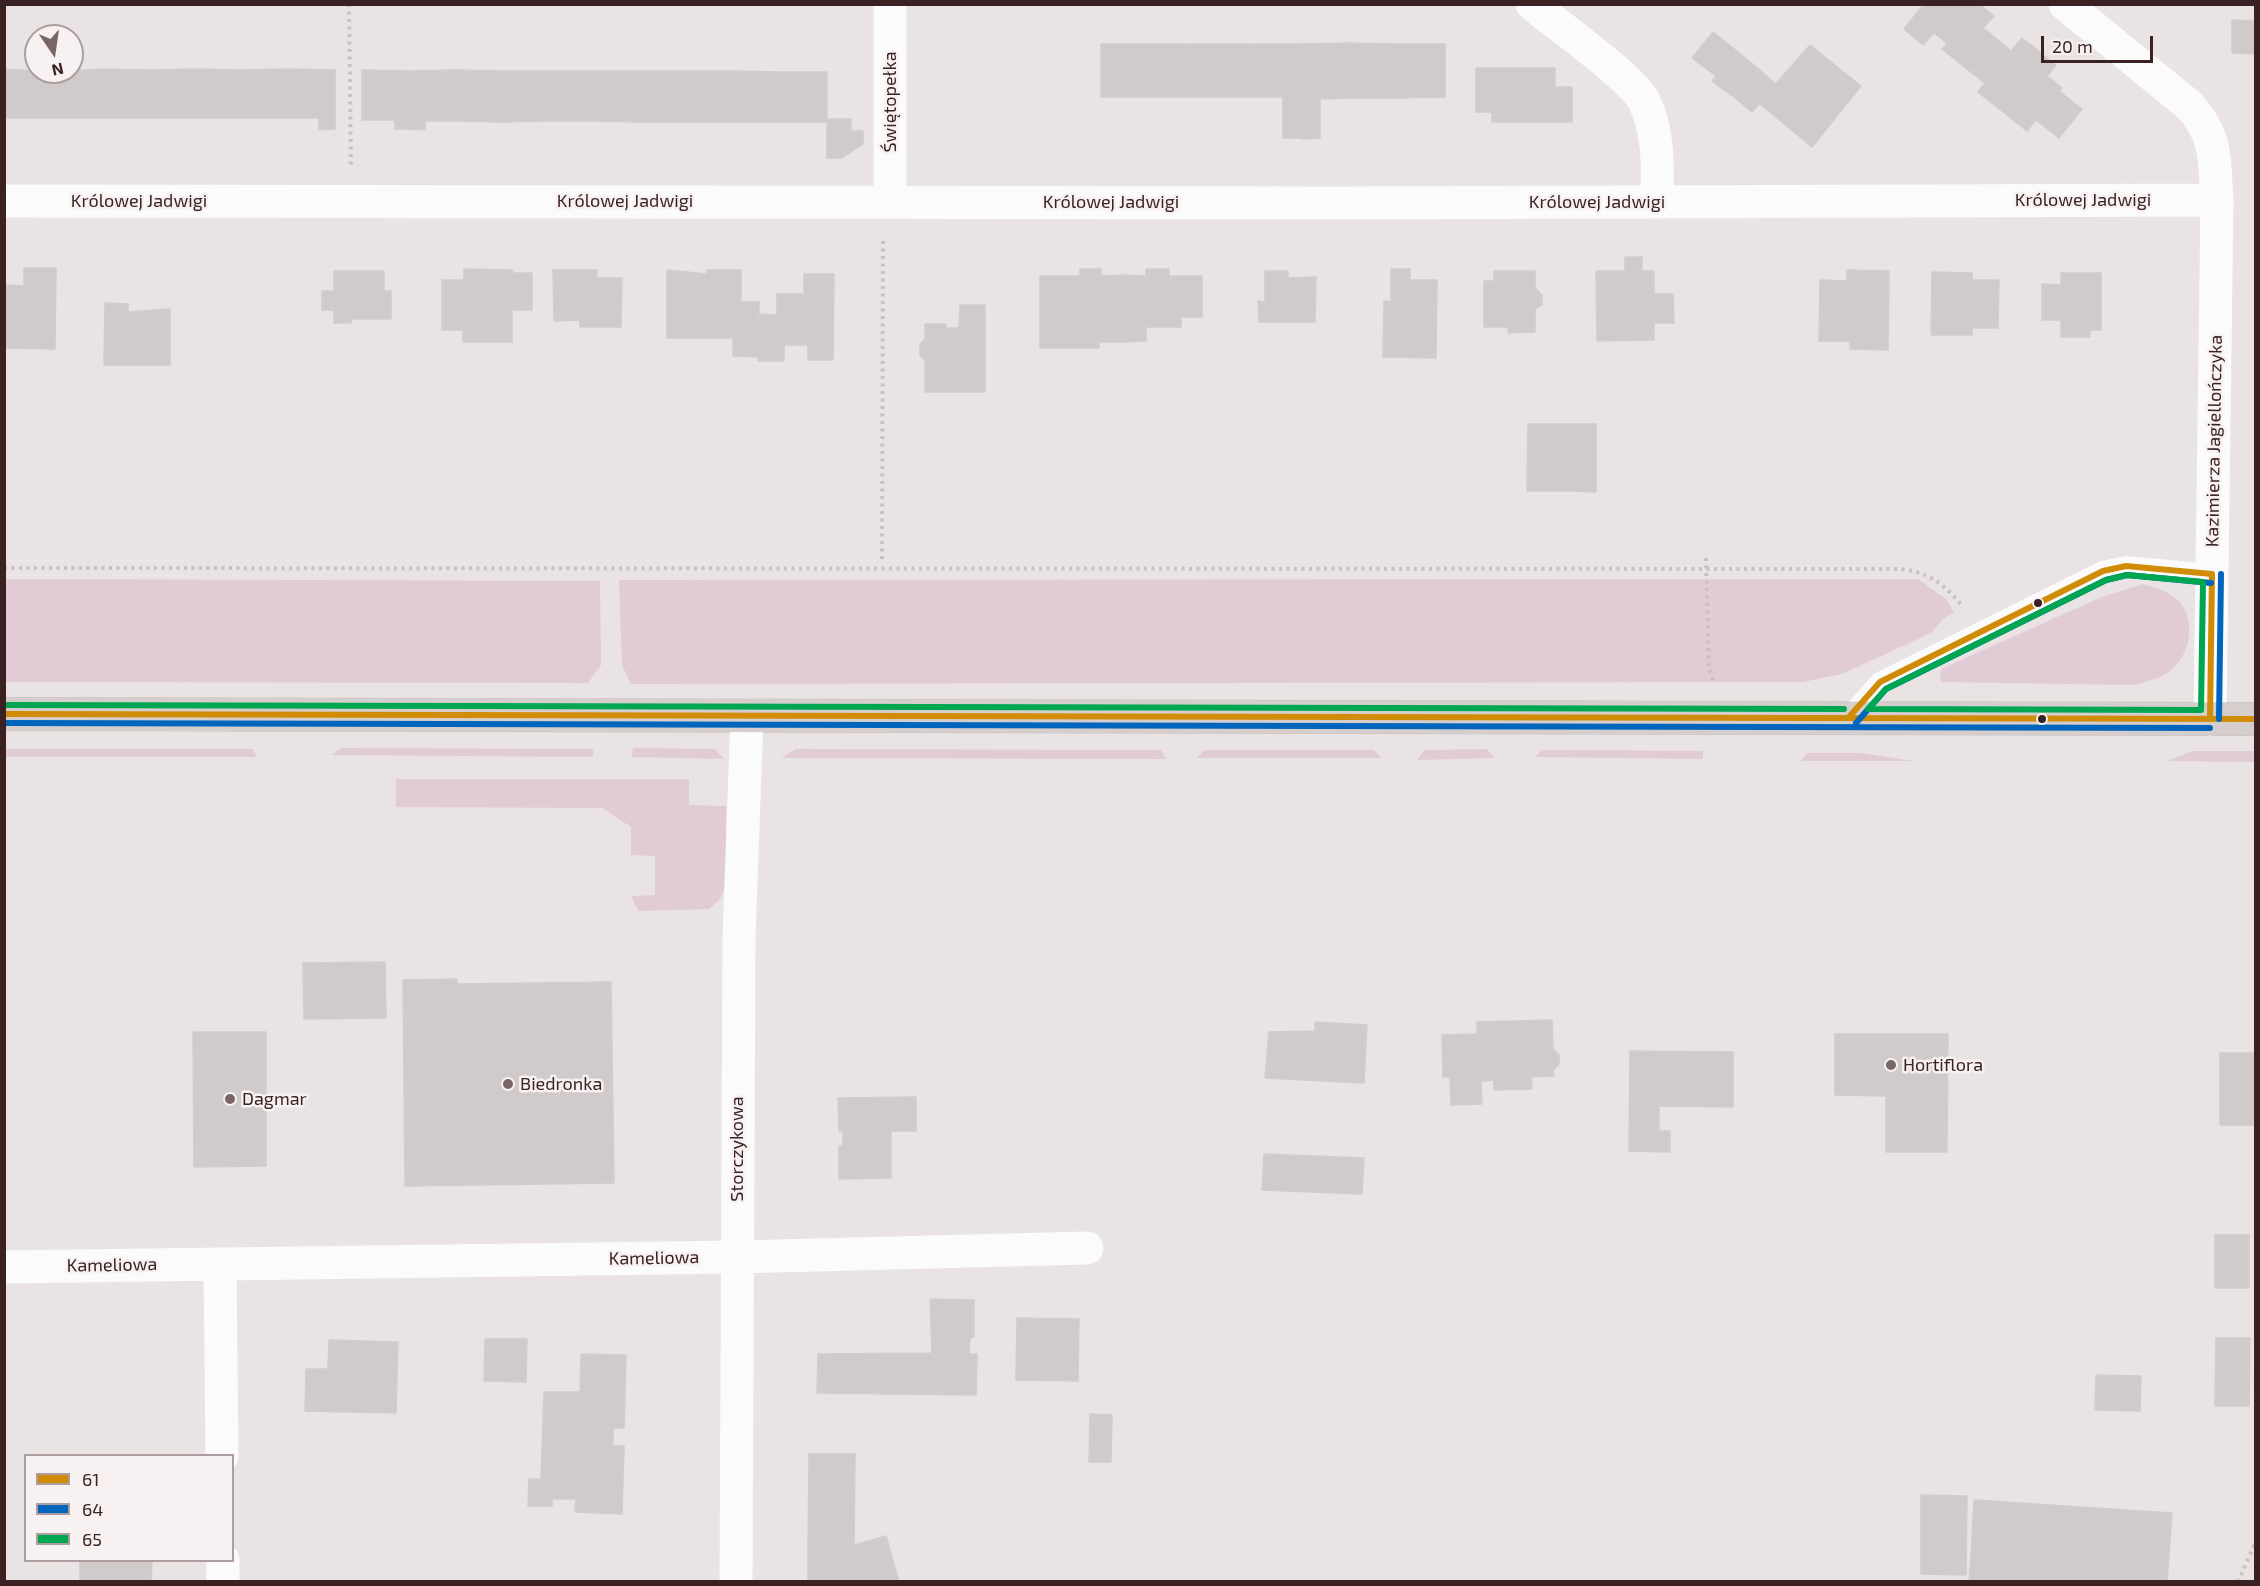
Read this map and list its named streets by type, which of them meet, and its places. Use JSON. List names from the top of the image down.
{
  "streets": {
    "street": [
      "Świętopełka",
      "Królowej Jadwigi",
      "Kazimierza Jagiellończyka",
      "Storczykowa",
      "Kameliowa"
    ]
  },
  "crossings": [
    ["Świętopełka", "Królowej Jadwigi"],
    ["Królowej Jadwigi", "Kazimierza Jagiellończyka"],
    ["Storczykowa", "Kameliowa"]
  ],
  "places": ["Hortiflora", "Biedronka", "Dagmar"],
  "lines": ["transit line 61", "transit line 64", "transit line 65"],
  "legend": ["61", "64", "65"],
  "scale_bar": "20 m",
  "north": "bottom"
}
